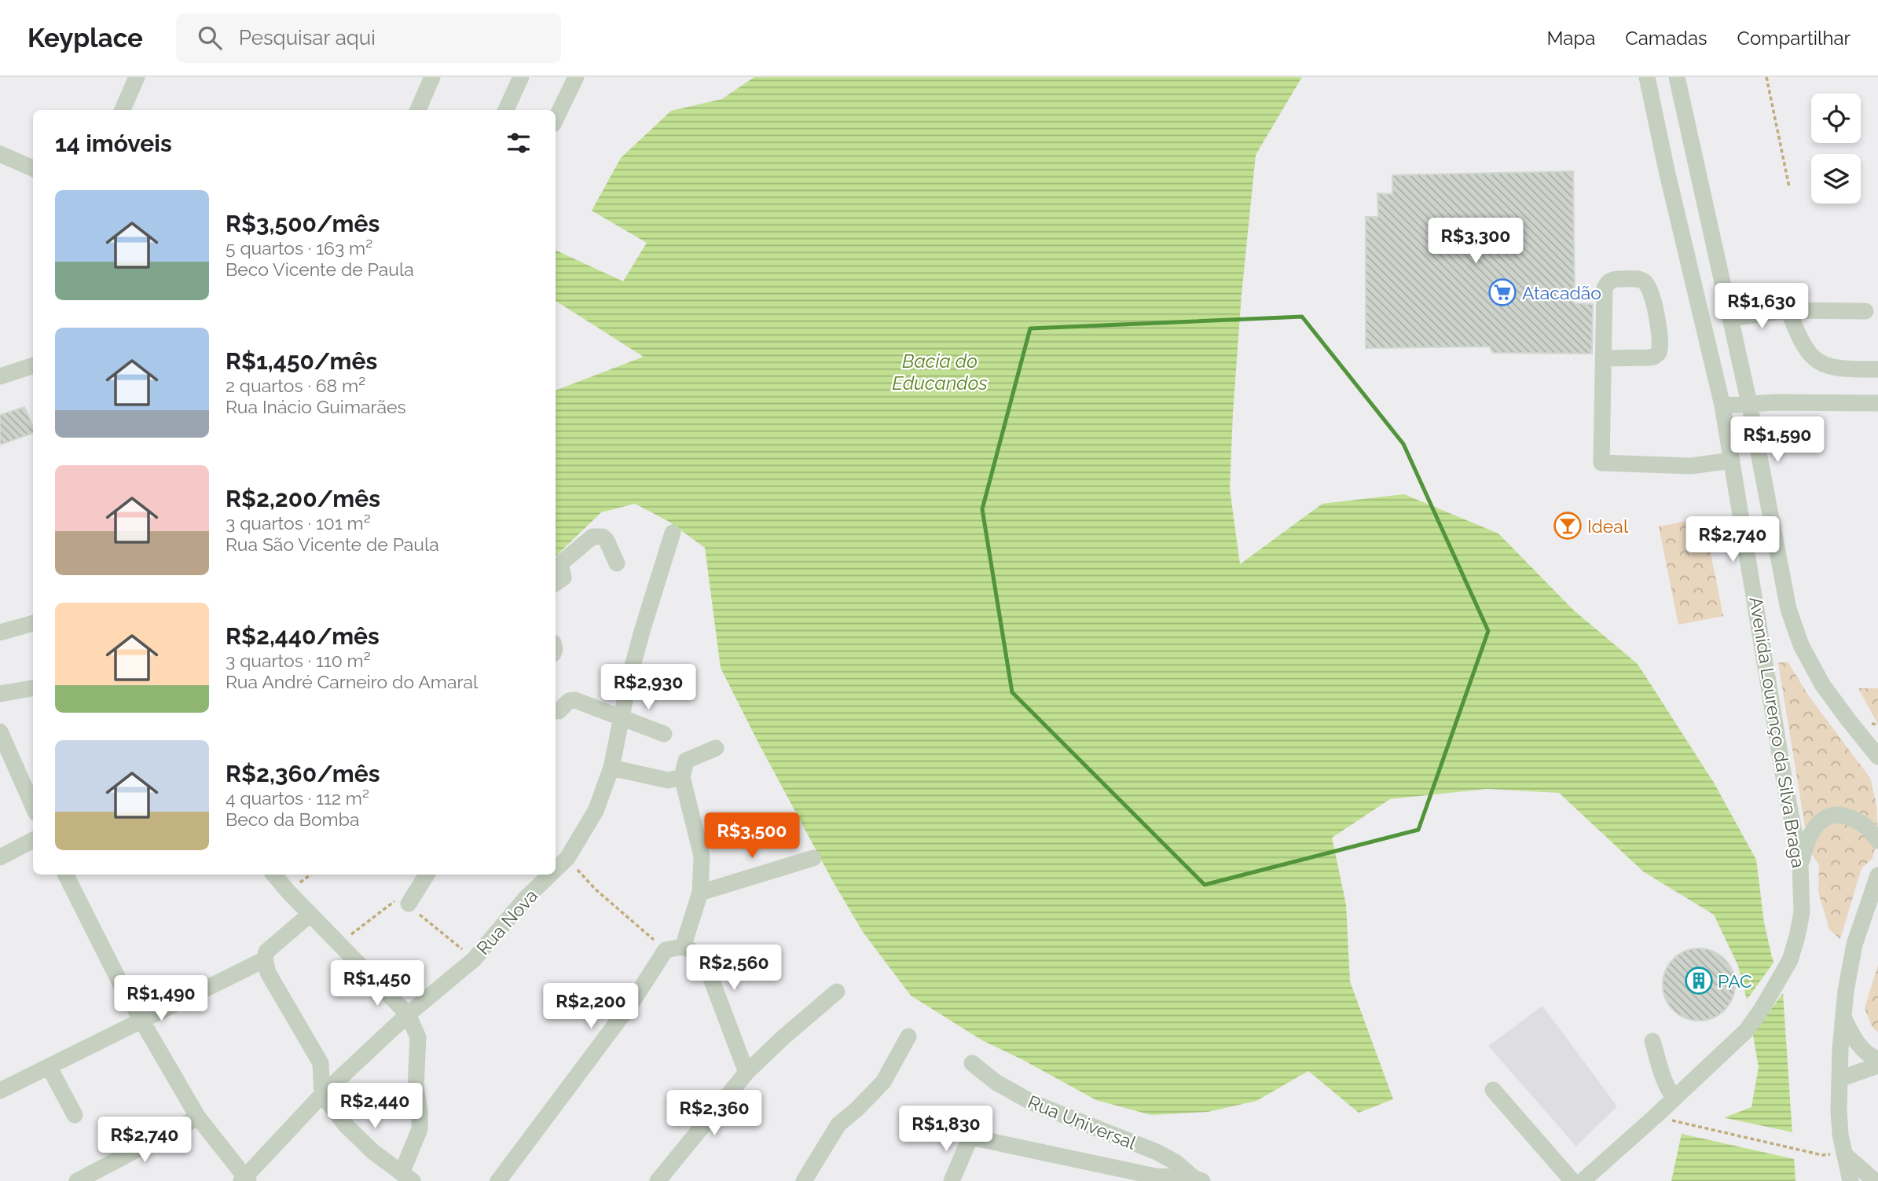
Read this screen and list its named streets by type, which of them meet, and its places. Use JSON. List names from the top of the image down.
{
  "streets": {
    "street": ["Avenida Lourenço da Silva Braga", "Rua Nova", "Rua Universal"]
  },
  "water": ["Bacia do Educandos"],
  "places": {
    "supermarket": ["Atacadão"],
    "bar": ["Ideal"],
    "building": ["PAC"]
  },
  "page": {
    "header": "Keyplace",
    "search": "Pesquisar aqui",
    "nav": ["Mapa", "Camadas", "Compartilhar"],
    "heading": "14 imóveis",
    "list": [
      {
        "name": "R$3,500/mês",
        "note": "5 quartos · 163 m² · Beco Vicente de Paula"
      },
      {
        "name": "R$1,450/mês",
        "note": "2 quartos · 68 m² · Rua Inácio Guimarães"
      },
      {
        "name": "R$2,200/mês",
        "note": "3 quartos · 101 m² · Rua São Vicente de Paula"
      },
      {
        "name": "R$2,440/mês",
        "note": "3 quartos · 110 m² · Rua André Carneiro do Amaral"
      },
      {
        "name": "R$2,360/mês",
        "note": "4 quartos · 112 m² · Beco da Bomba"
      }
    ],
    "price": [
      "R$3,300",
      "R$1,630",
      "R$1,590",
      "R$2,740",
      "R$2,930",
      "R$3,500",
      "R$2,560",
      "R$1,450",
      "R$1,490",
      "R$2,200",
      "R$2,440",
      "R$2,360",
      "R$1,830",
      "R$2,740"
    ]
  }
}
